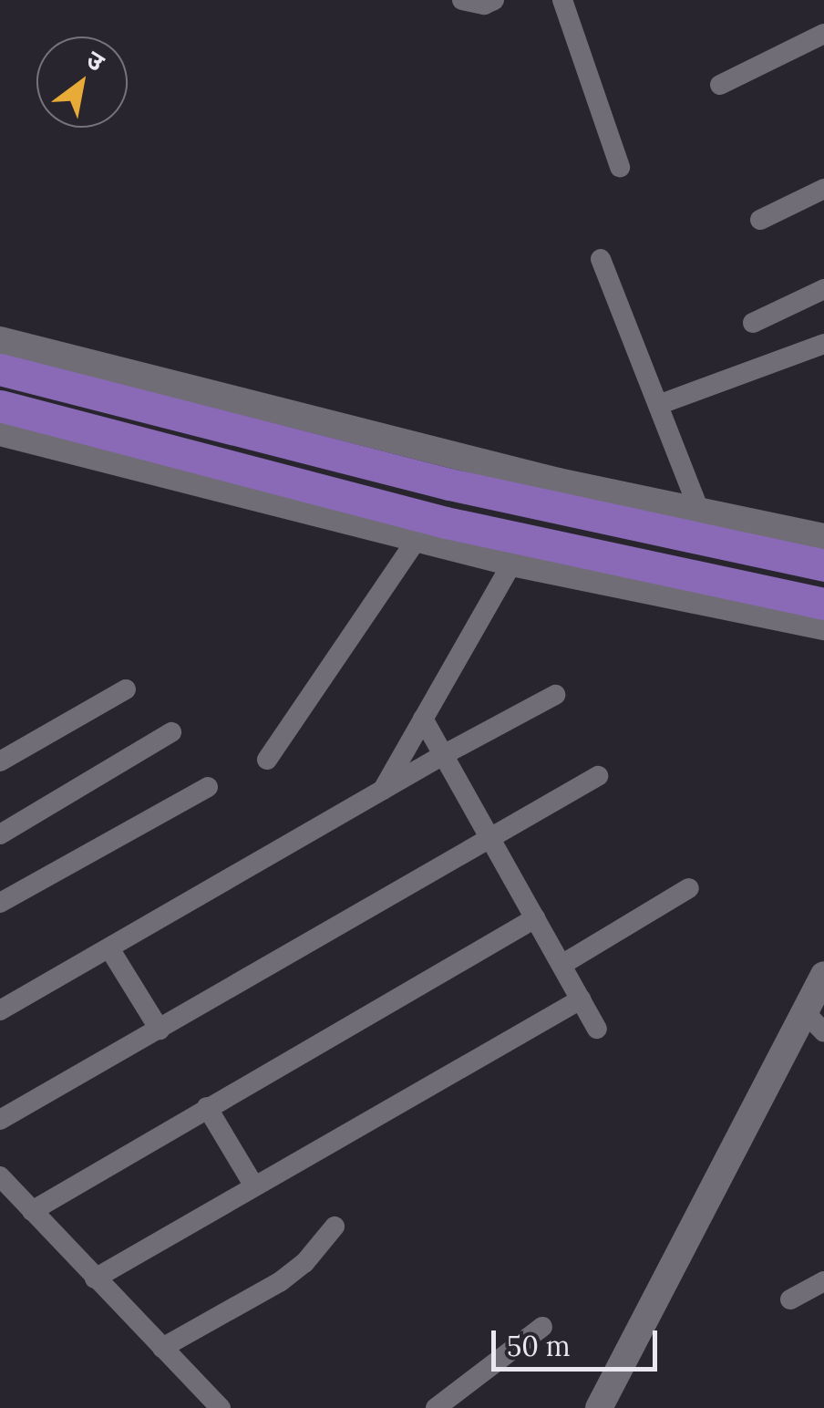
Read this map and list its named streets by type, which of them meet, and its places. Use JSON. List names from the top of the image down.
{
  "scale_bar": "50 m",
  "north": "top right"
}
